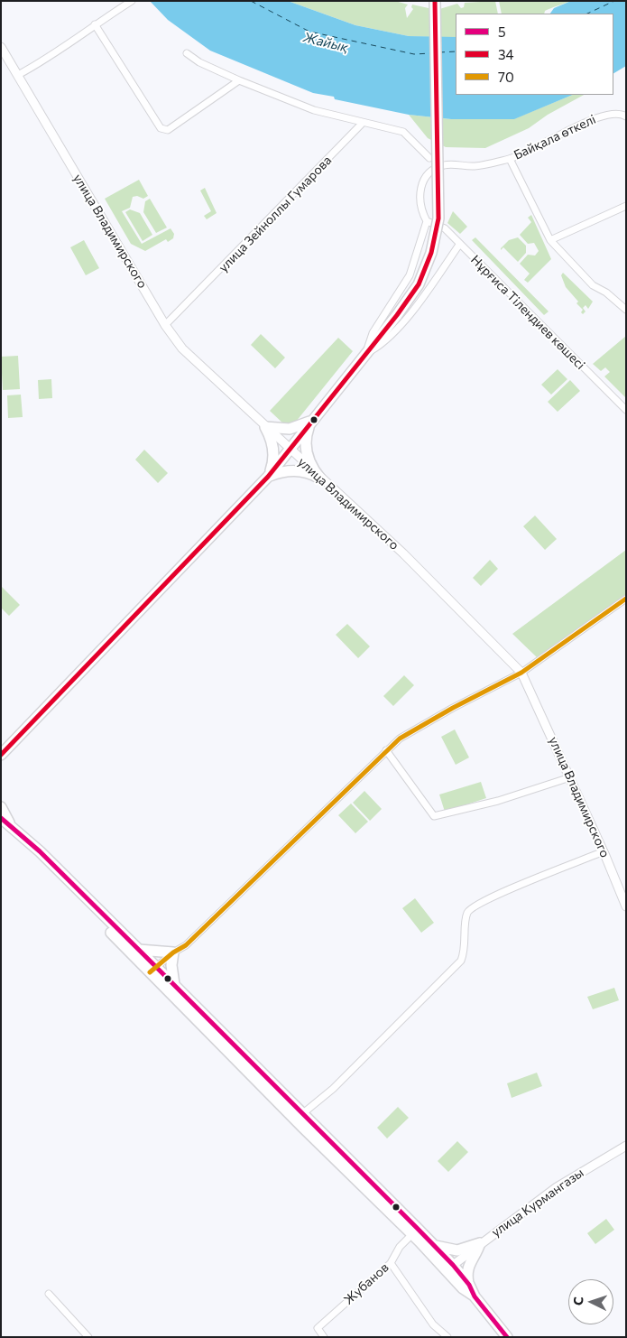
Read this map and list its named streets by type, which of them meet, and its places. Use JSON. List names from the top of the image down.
{
  "streets": {
    "street": [
      "Байқала өткелі",
      "улица Зейноллы Гумарова",
      "улица Владимирского",
      "Нұрғиса Тілендиев көшесі",
      "улица Курмангазы",
      "Жубанов"
    ]
  },
  "crossings": [
    ["Байқала өткелі", "Нұрғиса Тілендиев көшесі"],
    ["улица Зейноллы Гумарова", "улица Владимирского"]
  ],
  "water": ["Жайық"],
  "lines": ["transit line 34", "transit line 70", "transit line 5"],
  "legend": ["5", "34", "70"],
  "north": "left"
}
